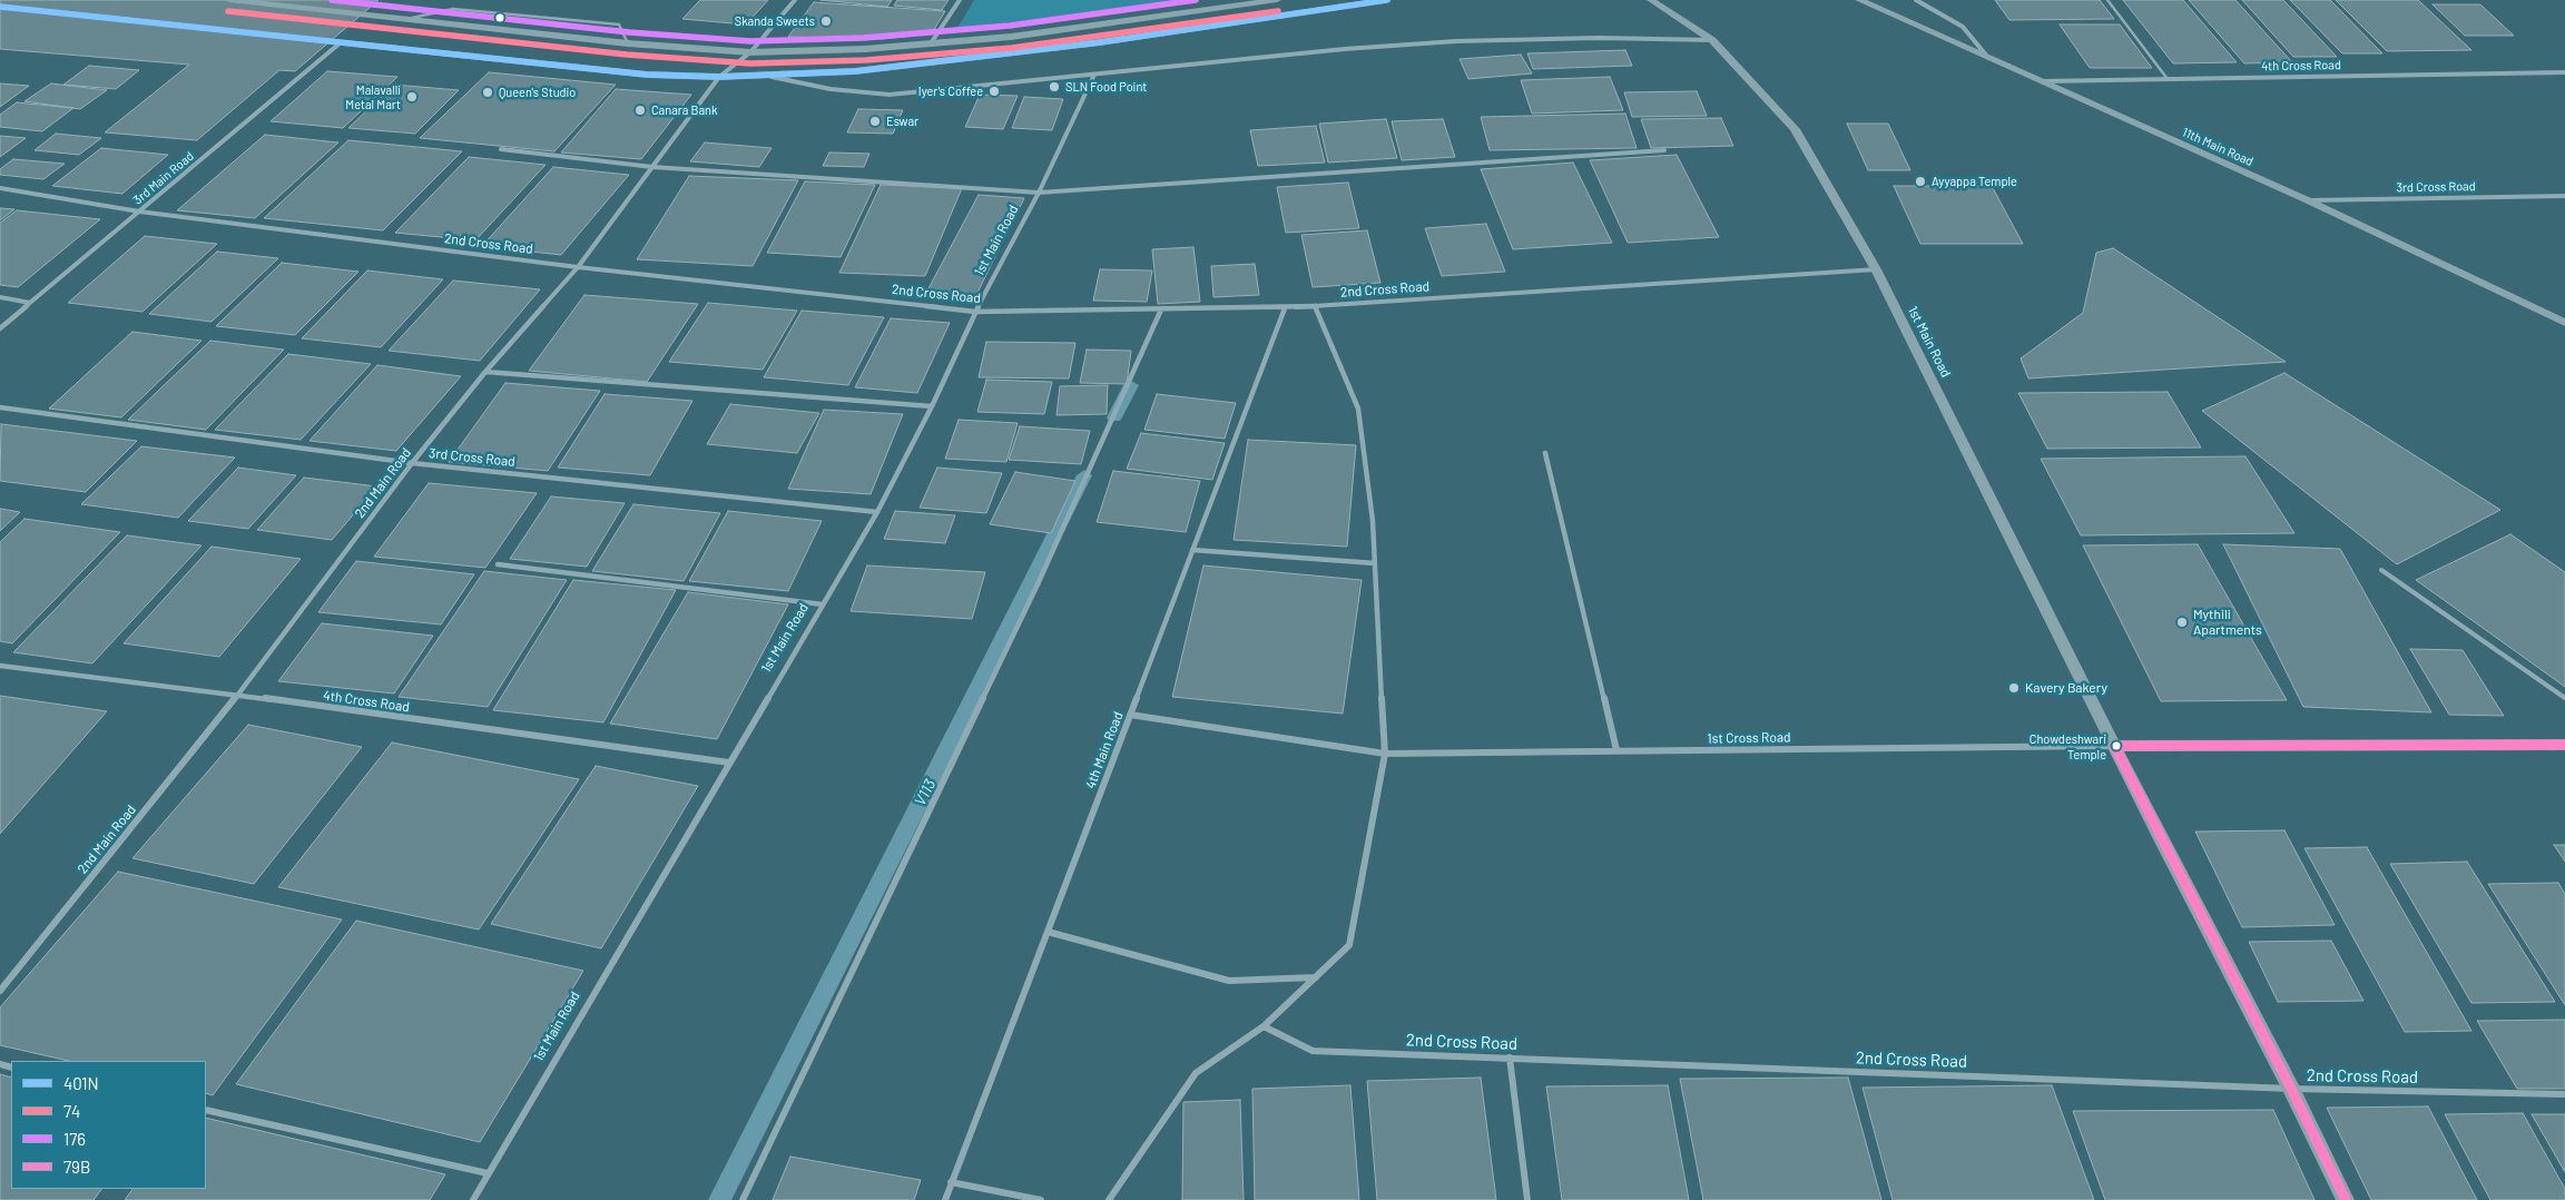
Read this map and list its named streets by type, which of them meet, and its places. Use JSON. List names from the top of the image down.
{
  "streets": {
    "main road": ["11th Main Road", "1st Main Road"],
    "street": [
      "4th Cross Road",
      "3rd Main Road",
      "3rd Cross Road",
      "2nd Cross Road",
      "2nd Main Road",
      "1st Cross Road",
      "4th Main Road"
    ]
  },
  "crossings": [
    ["4th Cross Road", "11th Main Road"],
    ["4th Cross Road", "1st Main Road"],
    ["4th Cross Road", "2nd Main Road"],
    ["11th Main Road", "3rd Cross Road"],
    ["3rd Main Road", "2nd Cross Road"],
    ["3rd Cross Road", "1st Main Road"],
    ["3rd Cross Road", "2nd Main Road"],
    ["1st Main Road", "2nd Cross Road"],
    ["1st Main Road", "1st Cross Road"],
    ["2nd Cross Road", "2nd Main Road"],
    ["2nd Cross Road", "4th Main Road"],
    ["1st Cross Road", "4th Main Road"]
  ],
  "water": ["V113"],
  "places": [
    "Skanda Sweets",
    "SLN Food Point",
    "Iyer's Coffee",
    "Queen's Studio",
    "Malavalli Metal Mart",
    "Canara Bank",
    "Eswar",
    "Ayyappa Temple",
    "Mythili Apartments",
    "Kavery Bakery",
    "Chowdeshwari Temple"
  ],
  "lines": [
    "transit line 401N",
    "transit line 176",
    "transit line 74",
    "transit line 79B"
  ],
  "legend": [
    "401N",
    "74",
    "176",
    "79B"
  ]
}
